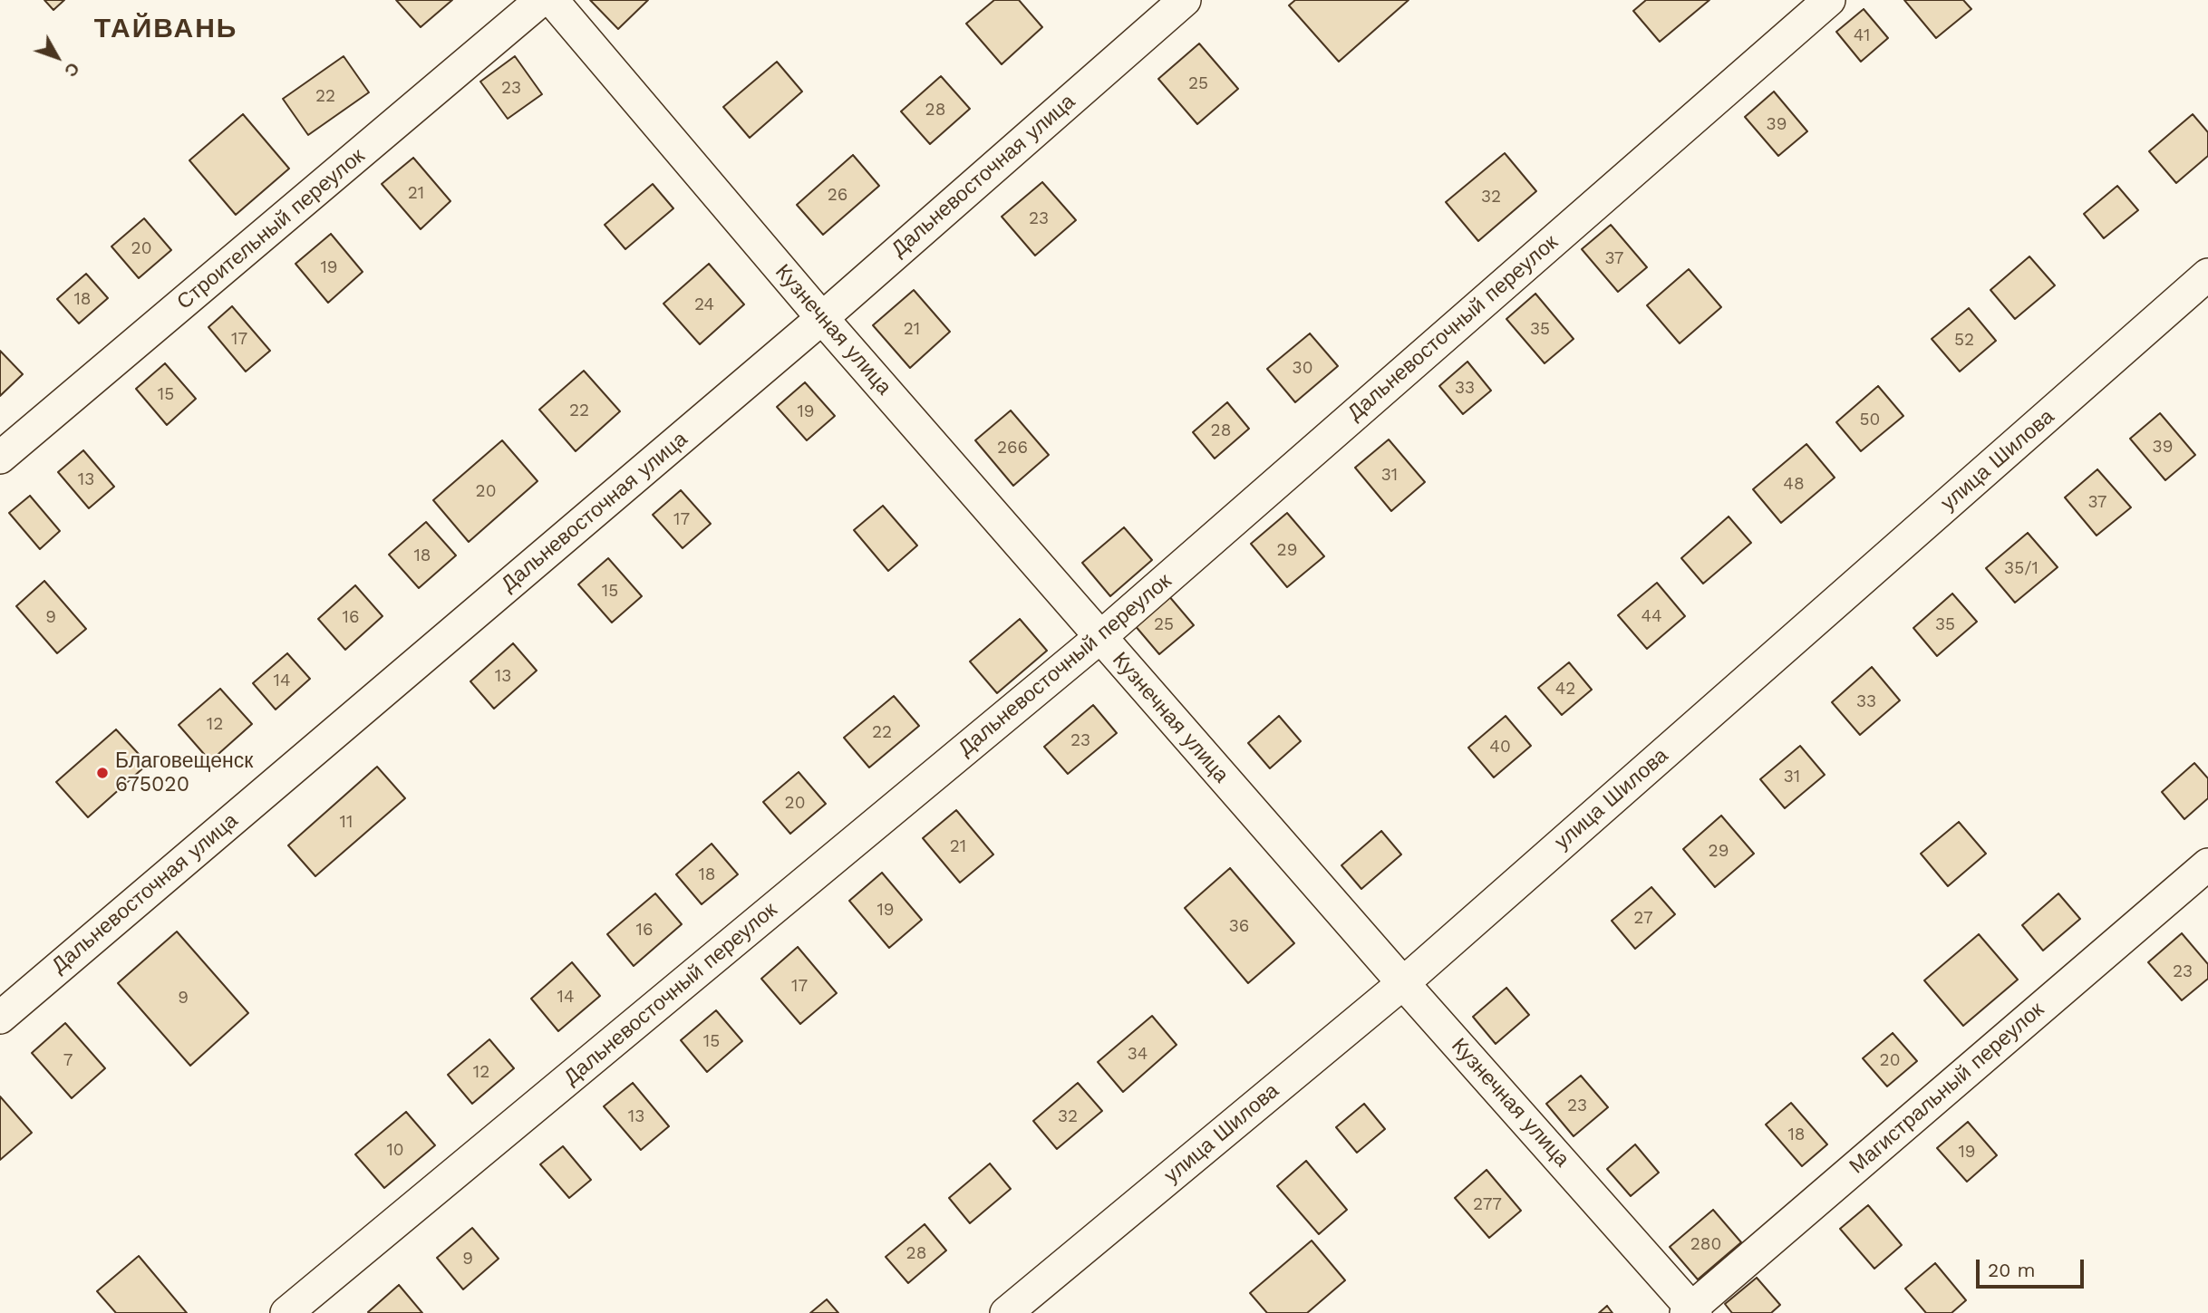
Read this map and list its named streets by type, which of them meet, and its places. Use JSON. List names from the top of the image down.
{
  "streets": {
    "street": [
      "Дальневосточная улица",
      "Строительный переулок",
      "Дальневосточный переулок",
      "Кузнечная улица",
      "улица Шилова",
      "Магистральный переулок"
    ]
  },
  "crossings": [
    ["Дальневосточная улица", "Кузнечная улица"],
    ["Дальневосточный переулок", "Кузнечная улица"],
    ["Кузнечная улица", "улица Шилова"],
    ["Кузнечная улица", "Магистральный переулок"]
  ],
  "districts": ["ТАЙВАНЬ"],
  "places": ["Благовещенск 675020"],
  "house_numbers": [
    "41",
    "25",
    "23",
    "22",
    "28",
    "39",
    "21",
    "26",
    "32",
    "23",
    "20",
    "37",
    "19",
    "18",
    "24",
    "21",
    "35",
    "17",
    "52",
    "30",
    "33",
    "15",
    "22",
    "19",
    "50",
    "28",
    "39",
    "266",
    "31",
    "13",
    "48",
    "20",
    "37",
    "17",
    "29",
    "18",
    "35/1",
    "15",
    "44",
    "9",
    "16",
    "25",
    "35",
    "13",
    "14",
    "42",
    "33",
    "12",
    "22",
    "23",
    "40",
    "31",
    "20",
    "11",
    "21",
    "29",
    "18",
    "19",
    "27",
    "36",
    "16",
    "23",
    "17",
    "14",
    "9",
    "15",
    "34",
    "7",
    "20",
    "12",
    "23",
    "13",
    "32",
    "18",
    "10",
    "19",
    "277",
    "280",
    "28",
    "9"
  ],
  "scale_bar": "20 m",
  "north": "bottom right"
}
